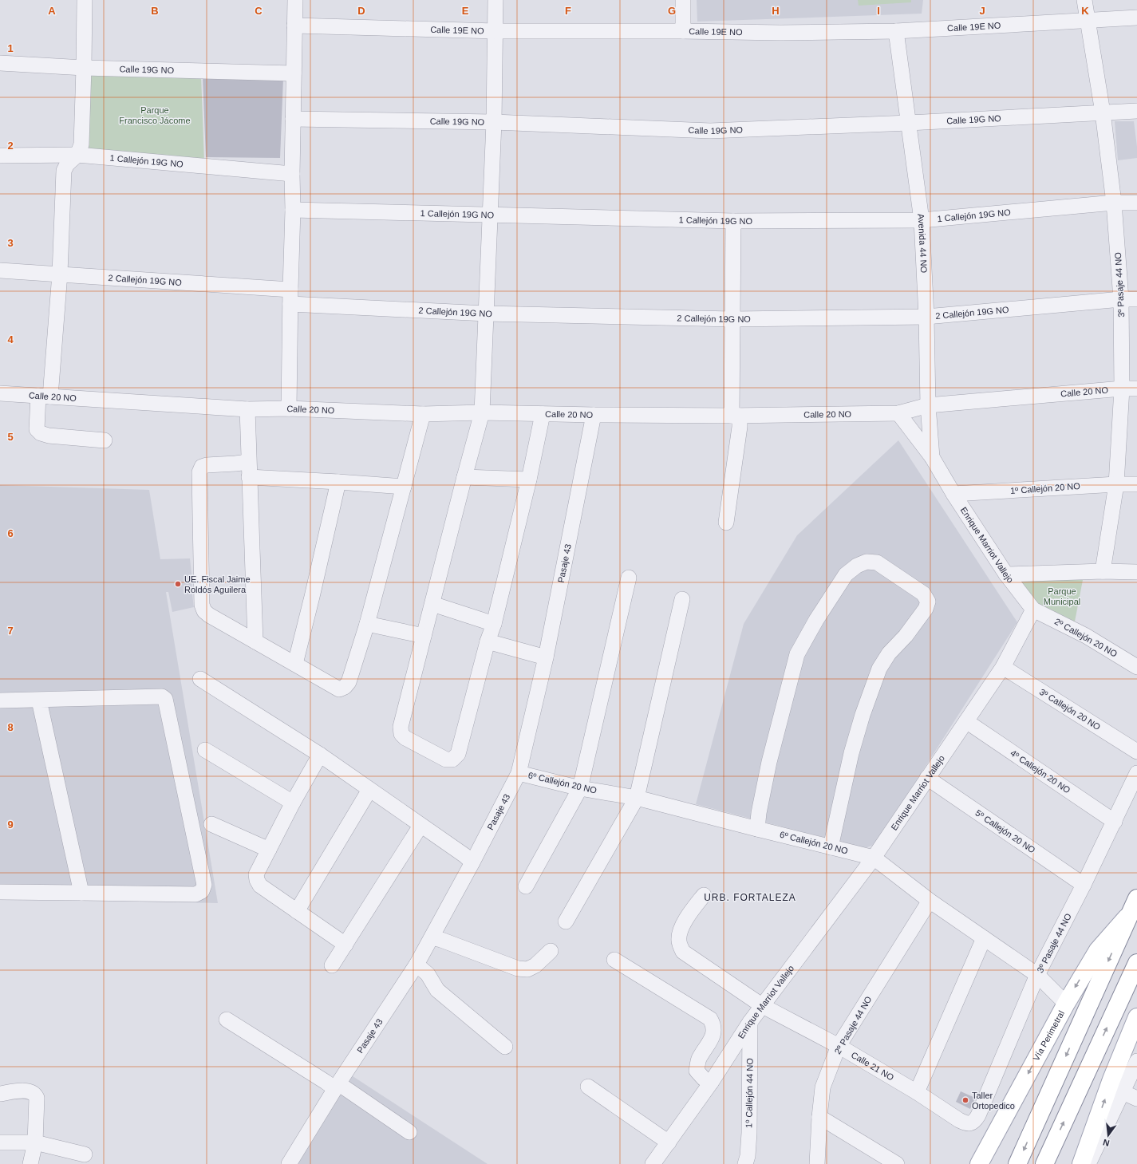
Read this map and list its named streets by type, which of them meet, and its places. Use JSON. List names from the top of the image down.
{
  "streets": {
    "main road": ["Vía Perimetral"],
    "street": [
      "Calle 19E NO",
      "Calle 19G NO",
      "1 Callejón 19G NO",
      "Avenida 44 NO",
      "2 Callejón 19G NO",
      "3º Pasaje 44 NO",
      "Calle 20 NO",
      "1º Callejón 20 NO",
      "Enrique Marriot Vallejo",
      "Pasaje 43",
      "2º Callejón 20 NO",
      "3º Callejón 20 NO",
      "4º Callejón 20 NO",
      "6º Callejón 20 NO",
      "5º Callejón 20 NO",
      "2º Pasaje 44 NO",
      "Calle 21 NO",
      "1º Callejón 44 NO"
    ]
  },
  "crossings": [
    ["Calle 19E NO", "Avenida 44 NO"],
    ["Calle 19E NO", "3º Pasaje 44 NO"],
    ["Calle 19G NO", "Avenida 44 NO"],
    ["Calle 19G NO", "3º Pasaje 44 NO"],
    ["1 Callejón 19G NO", "Avenida 44 NO"],
    ["1 Callejón 19G NO", "3º Pasaje 44 NO"],
    ["Avenida 44 NO", "2 Callejón 19G NO"],
    ["Avenida 44 NO", "Calle 20 NO"],
    ["Avenida 44 NO", "Enrique Marriot Vallejo"],
    ["2 Callejón 19G NO", "3º Pasaje 44 NO"],
    ["3º Pasaje 44 NO", "Calle 20 NO"],
    ["3º Pasaje 44 NO", "1º Callejón 20 NO"],
    ["3º Pasaje 44 NO", "4º Callejón 20 NO"],
    ["3º Pasaje 44 NO", "6º Callejón 20 NO"],
    ["3º Pasaje 44 NO", "5º Callejón 20 NO"],
    ["3º Pasaje 44 NO", "Calle 21 NO"],
    ["Calle 20 NO", "Enrique Marriot Vallejo"],
    ["Calle 20 NO", "Pasaje 43"],
    ["1º Callejón 20 NO", "Enrique Marriot Vallejo"],
    ["Enrique Marriot Vallejo", "2º Callejón 20 NO"],
    ["Enrique Marriot Vallejo", "3º Callejón 20 NO"],
    ["Enrique Marriot Vallejo", "4º Callejón 20 NO"],
    ["Enrique Marriot Vallejo", "6º Callejón 20 NO"],
    ["Enrique Marriot Vallejo", "5º Callejón 20 NO"],
    ["Enrique Marriot Vallejo", "Calle 21 NO"],
    ["Enrique Marriot Vallejo", "1º Callejón 44 NO"],
    ["Pasaje 43", "6º Callejón 20 NO"],
    ["6º Callejón 20 NO", "2º Pasaje 44 NO"],
    ["6º Callejón 20 NO", "Vía Perimetral"],
    ["2º Pasaje 44 NO", "Calle 21 NO"]
  ],
  "districts": ["URB. FORTALEZA"],
  "parks": ["Parque Francisco Jácome", "Parque Municipal"],
  "places": ["UE. Fiscal Jaime Roldós Aguilera", "Taller Ortopedico"],
  "north": "bottom",
  "grid": {
    "columns": [
      "A",
      "B",
      "C",
      "D",
      "E",
      "F",
      "G",
      "H",
      "I",
      "J",
      "K"
    ],
    "rows": [
      "1",
      "2",
      "3",
      "4",
      "5",
      "6",
      "7",
      "8",
      "9"
    ]
  }
}
